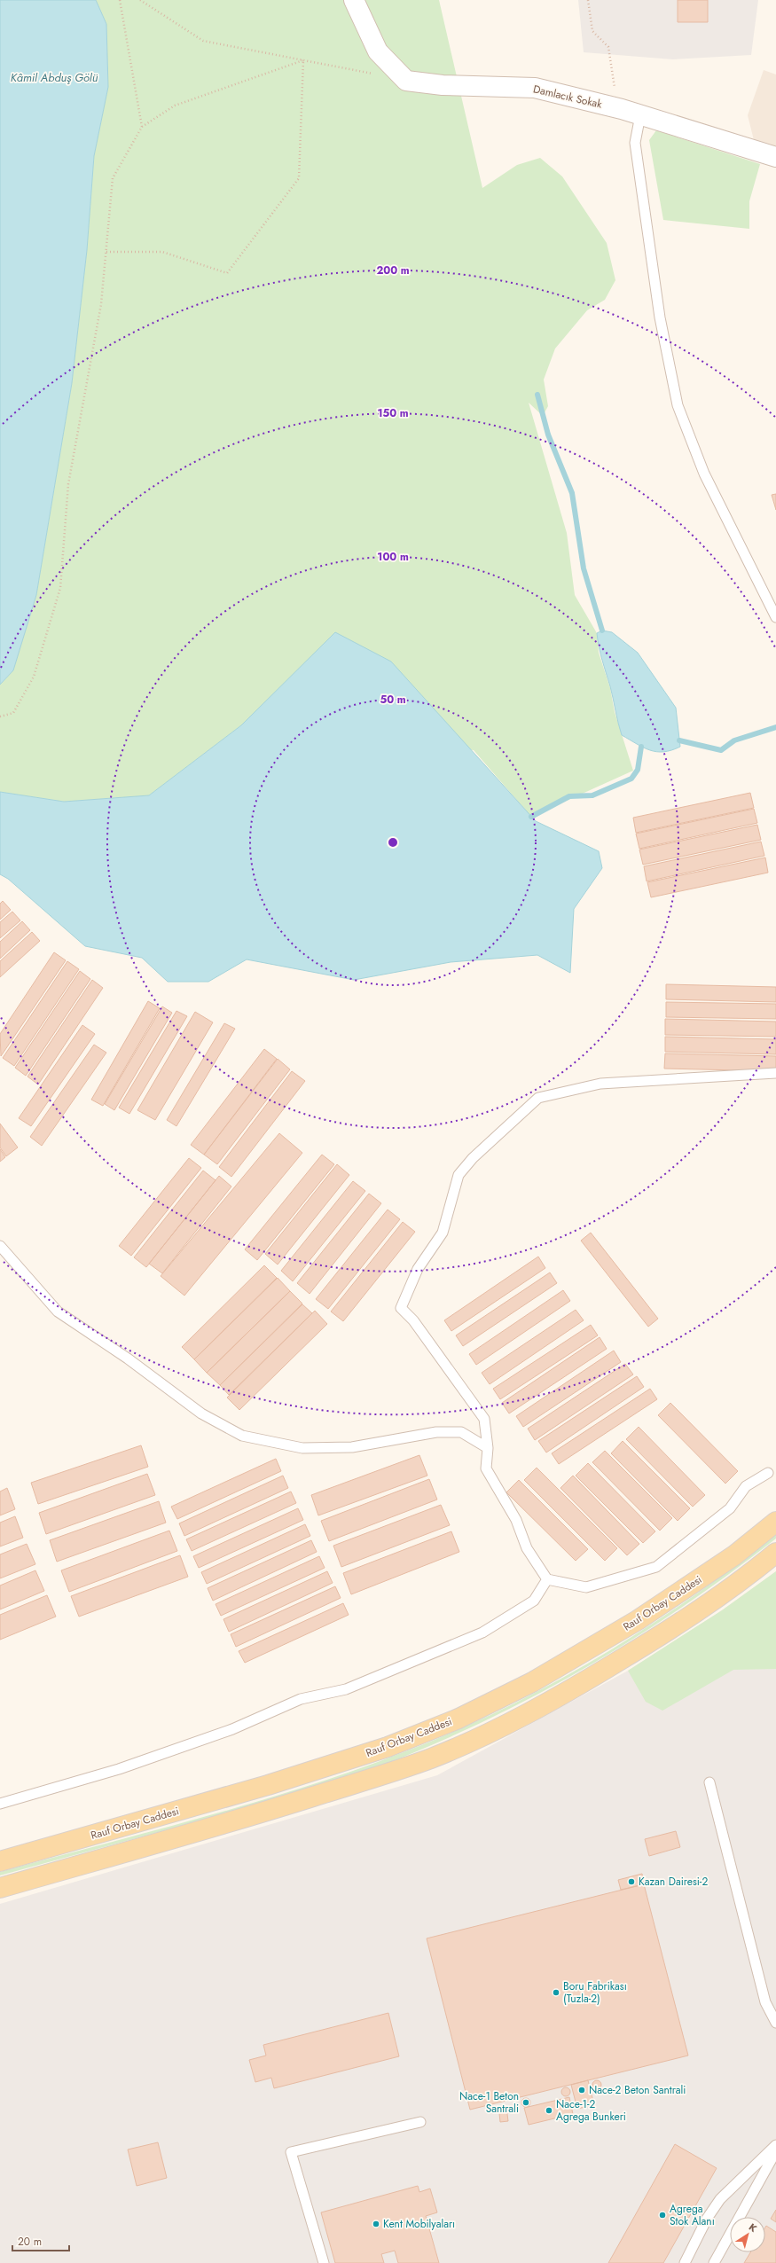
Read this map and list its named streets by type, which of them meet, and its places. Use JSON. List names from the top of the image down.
{
  "streets": {
    "main road": ["Rauf Orbay Caddesi"],
    "street": ["Damlacık Sokak"]
  },
  "water": ["Kâmil Abduş Gölü"],
  "places": [
    "Kazan Dairesi-2",
    "Boru Fabrikası (Tuzla-2)",
    "Nace-2 Beton Santrali",
    "Nace-1 Beton Santrali",
    "Nace-1-2 Agrega Bunkeri",
    "Agrega Stok Alanı",
    "Kent Mobilyaları"
  ],
  "scale_bar": "20 m",
  "north": "top right",
  "rings": [
    "200 m",
    "150 m",
    "100 m",
    "50 m"
  ]
}
